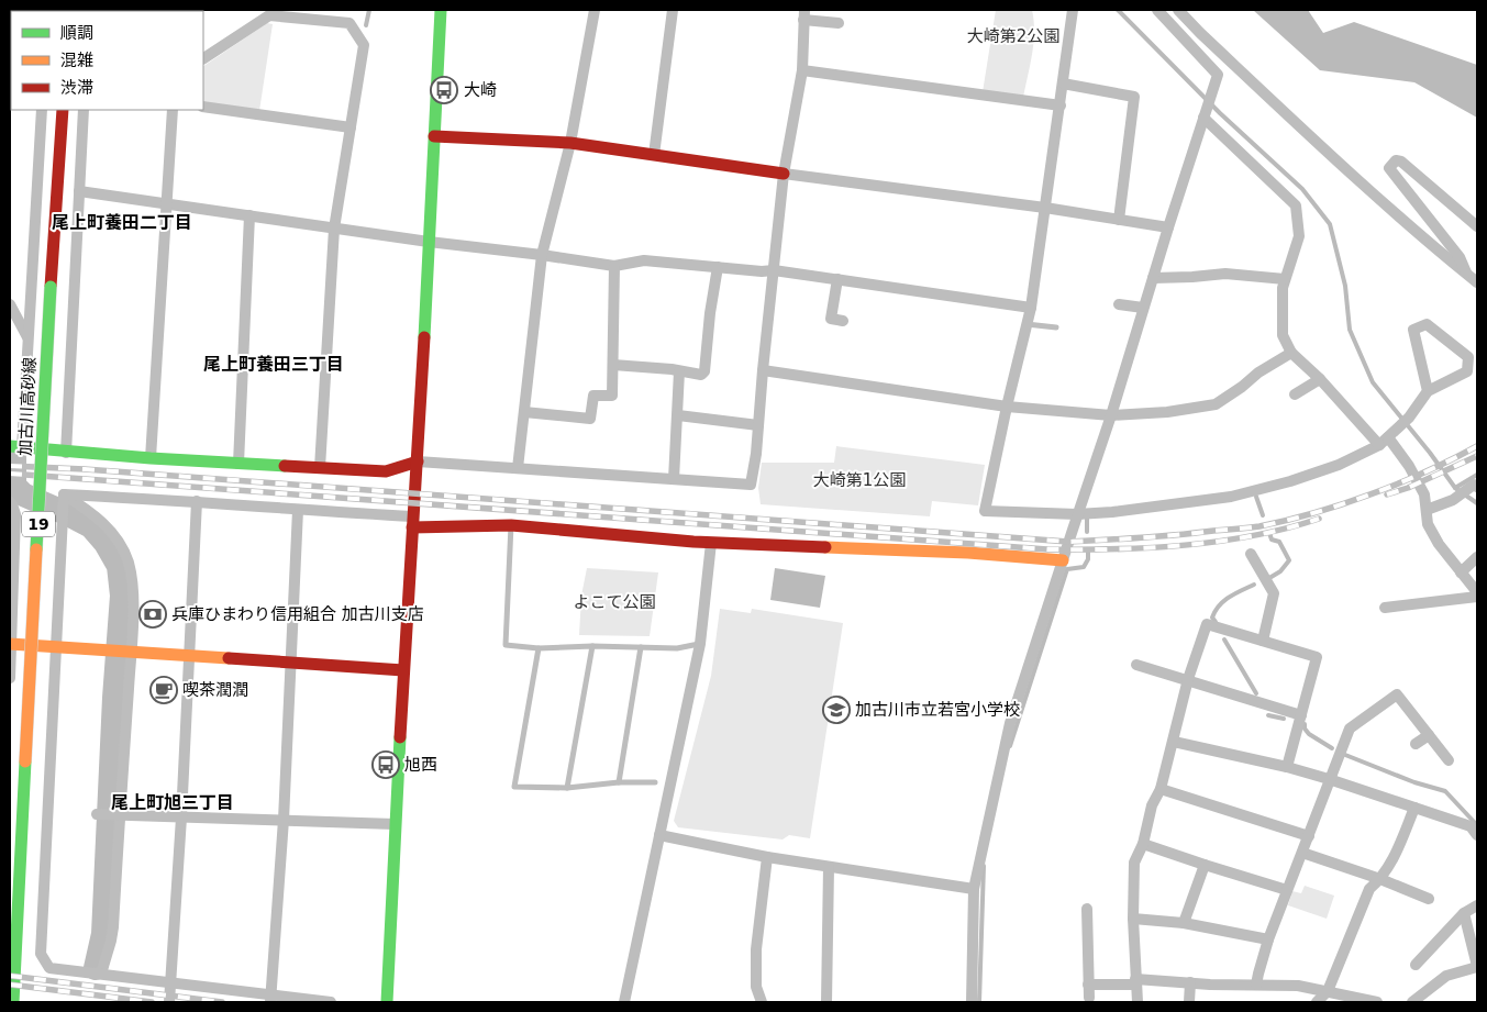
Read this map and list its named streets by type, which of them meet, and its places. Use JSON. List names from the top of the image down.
{
  "streets": {
    "street": ["加古川高砂線", "19"]
  },
  "districts": ["尾上町養田二丁目", "尾上町養田三丁目", "尾上町旭三丁目"],
  "parks": ["大崎第2公園", "大崎第1公園", "よこて公園"],
  "places": {
    "bus stop": ["大崎", "旭西"],
    "bank": ["兵庫ひまわり信用組合 加古川支店"],
    "cafe": ["喫茶潤潤"],
    "school or university": ["加古川市立若宮小学校"]
  },
  "legend": ["順調", "混雑", "渋滞"]
}
